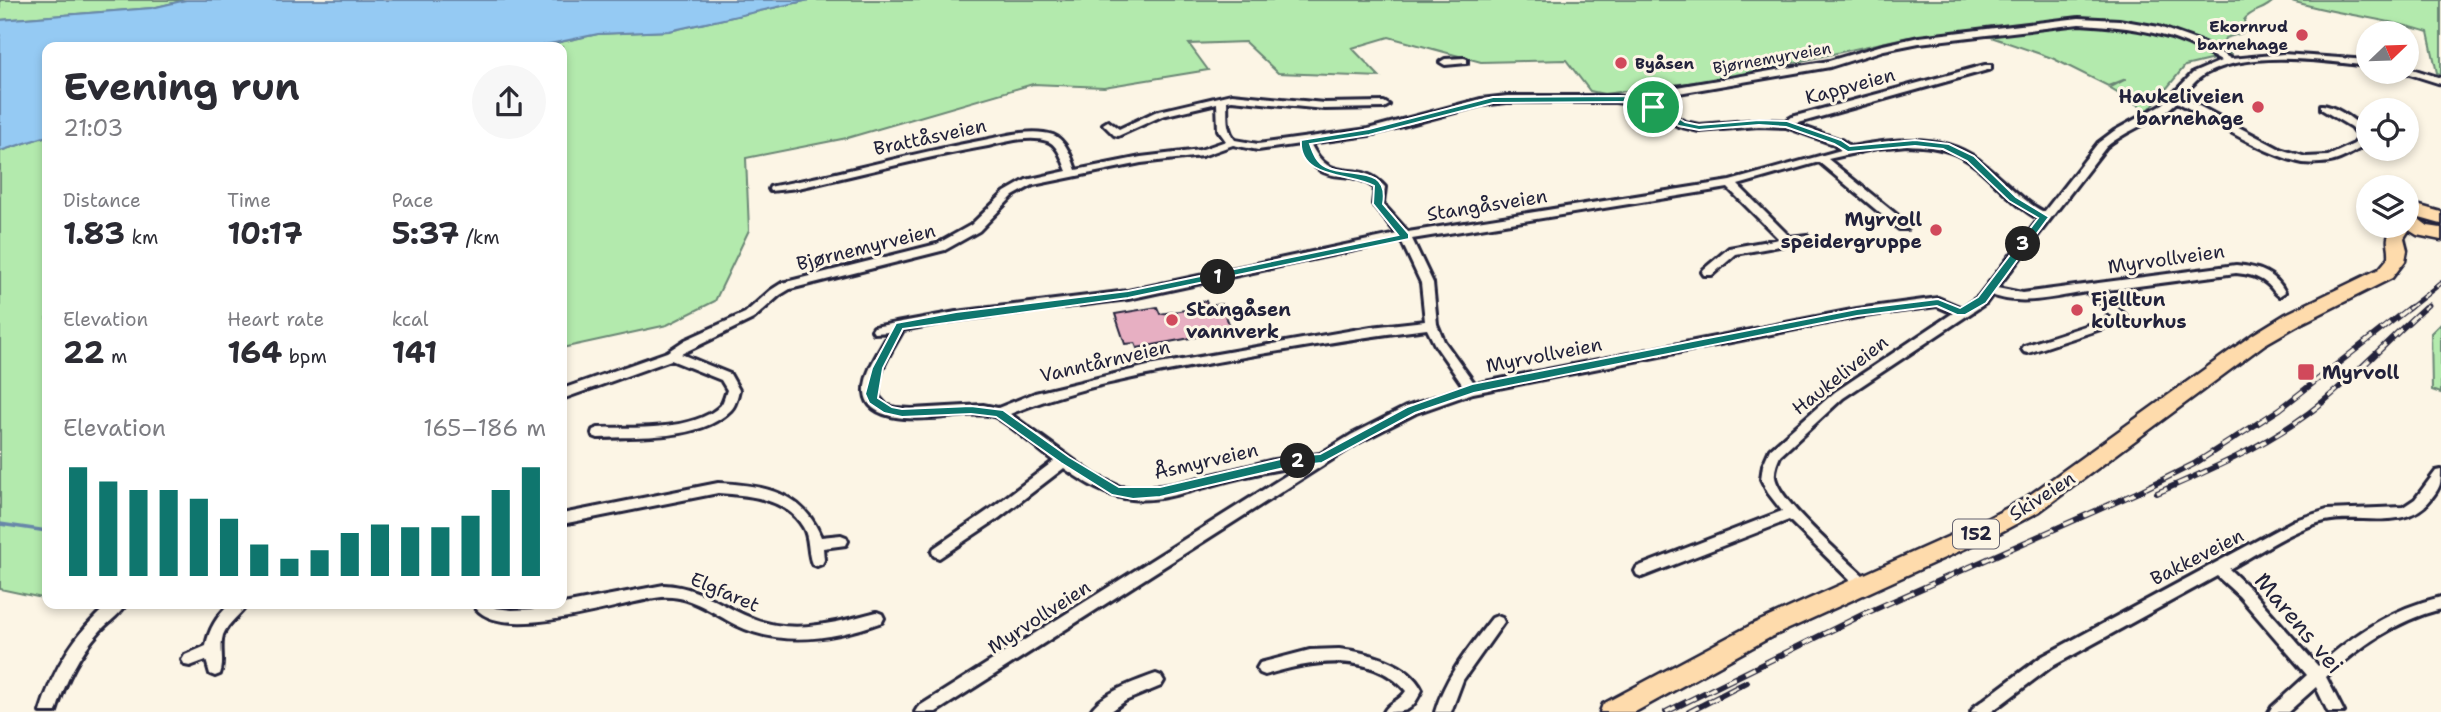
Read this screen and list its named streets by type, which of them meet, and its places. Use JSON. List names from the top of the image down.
{
  "streets": {
    "main road": ["Skiveien", "152"],
    "street": [
      "Bjørnemyrveien",
      "Kappveien",
      "Brattåsveien",
      "Stangåsveien",
      "Myrvollveien",
      "Vanntårnveien",
      "Haukeliveien",
      "Åsmyrveien",
      "Bakkeveien",
      "Elgfaret",
      "Marens vei"
    ]
  },
  "crossings": [
    ["Bjørnemyrveien", "Kappveien"],
    ["Bjørnemyrveien", "Brattåsveien"],
    ["Bjørnemyrveien", "Haukeliveien"],
    ["Stangåsveien", "Haukeliveien"],
    ["Myrvollveien", "Haukeliveien"],
    ["Myrvollveien", "Åsmyrveien"],
    ["Vanntårnveien", "Åsmyrveien"],
    ["Haukeliveien", "Skiveien"],
    ["Bakkeveien", "Marens vei"]
  ],
  "places": {
    "other": [
      "Ekornrud barnehage",
      "Byåsen",
      "Haukeliveien barnehage",
      "Myrvoll speidergruppe",
      "Fjelltun kulturhus",
      "Stangåsen vannverk"
    ],
    "transit": ["Myrvoll"]
  },
  "north": "top right",
  "page": {
    "heading": ["Evening run", "21:03"],
    "stats": [
      ["Distance", "1.83 km"],
      ["Time", "10:17"],
      ["Pace", "5:37 /km"],
      ["Elevation", "22 m"],
      ["Heart rate", "164 bpm"],
      ["kcal", "141"]
    ],
    "pins": ["3", "1", "2"],
    "chart": ["Elevation", "165–186 m"]
  }
}
